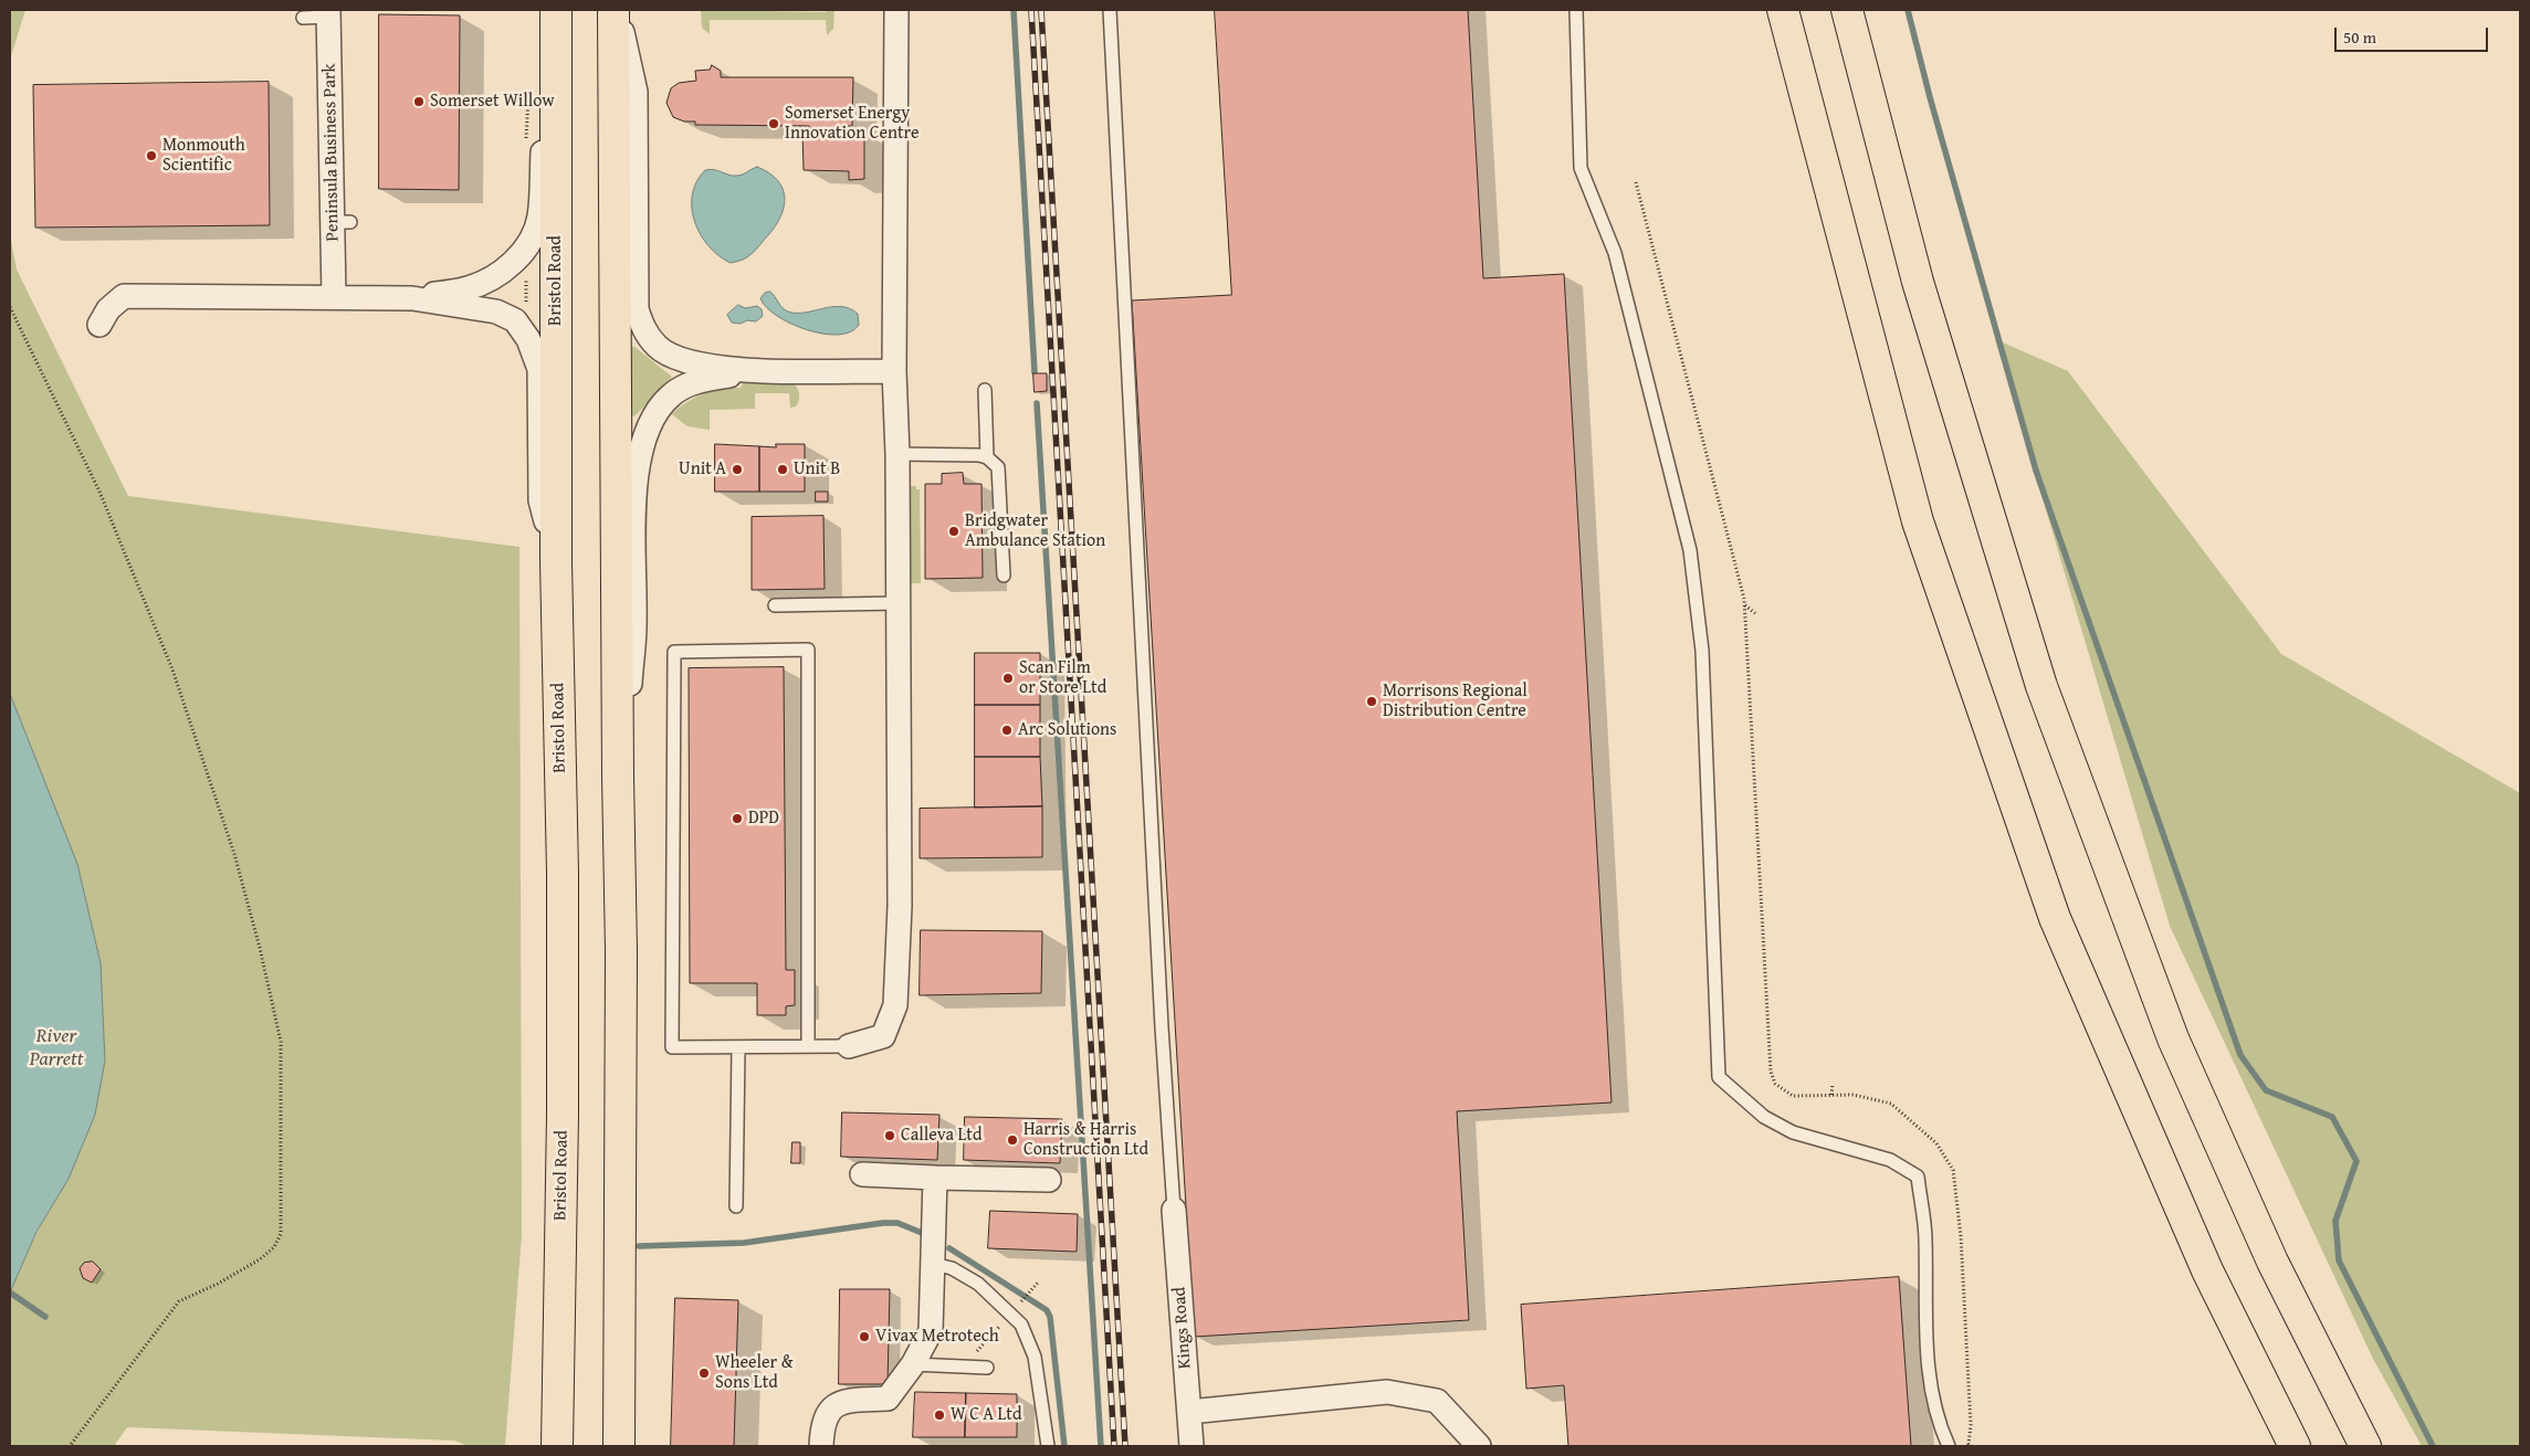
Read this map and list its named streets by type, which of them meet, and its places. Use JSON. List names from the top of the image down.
{
  "streets": {
    "main road": ["Bristol Road"],
    "street": ["Peninsula Business Park", "Kings Road"]
  },
  "water": ["River Parrett"],
  "places": [
    "Somerset Willow",
    "Somerset Energy Innovation Centre",
    "Monmouth Scientific",
    "Unit A",
    "Unit B",
    "Bridgwater Ambulance Station",
    "Scan Film or Store Ltd",
    "Morrisons Regional Distribution Centre",
    "Arc Solutions",
    "DPD",
    "Calleva Ltd",
    "Harris & Harris Construction Ltd",
    "Vivax Metrotech",
    "Wheeler & Sons Ltd",
    "W C A Ltd"
  ],
  "scale_bar": "50 m"
}
